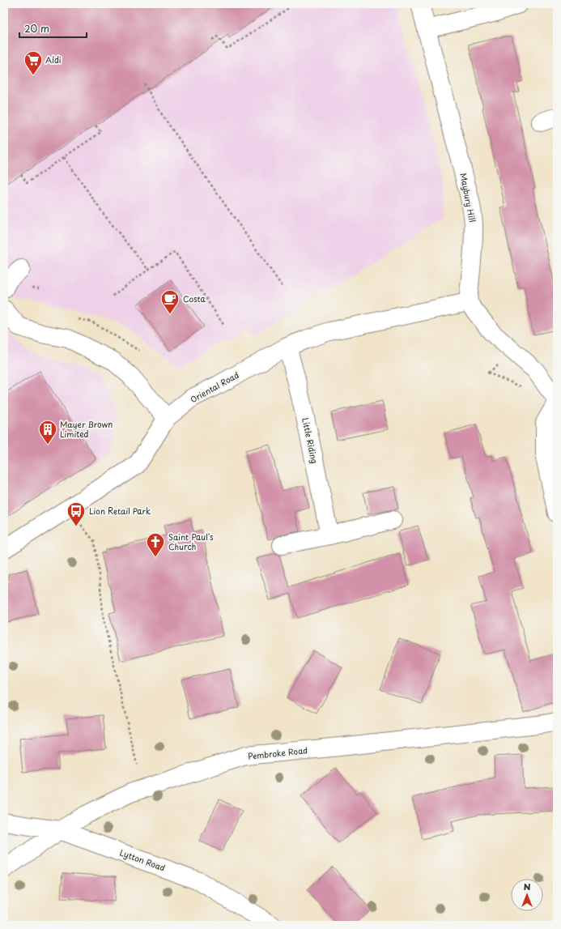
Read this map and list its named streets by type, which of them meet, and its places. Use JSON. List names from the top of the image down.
{
  "streets": {
    "street": [
      "Maybury Hill",
      "Oriental Road",
      "Little Riding",
      "Pembroke Road",
      "Lytton Road"
    ]
  },
  "crossings": [
    ["Maybury Hill", "Oriental Road"],
    ["Oriental Road", "Little Riding"],
    ["Pembroke Road", "Lytton Road"]
  ],
  "places": {
    "supermarket": ["Aldi"],
    "cafe": ["Costa"],
    "building": ["Mayer Brown Limited"],
    "bus stop": ["Lion Retail Park"],
    "church": ["Saint Paul's Church"]
  },
  "scale_bar": "20 m",
  "north": "top"
}
